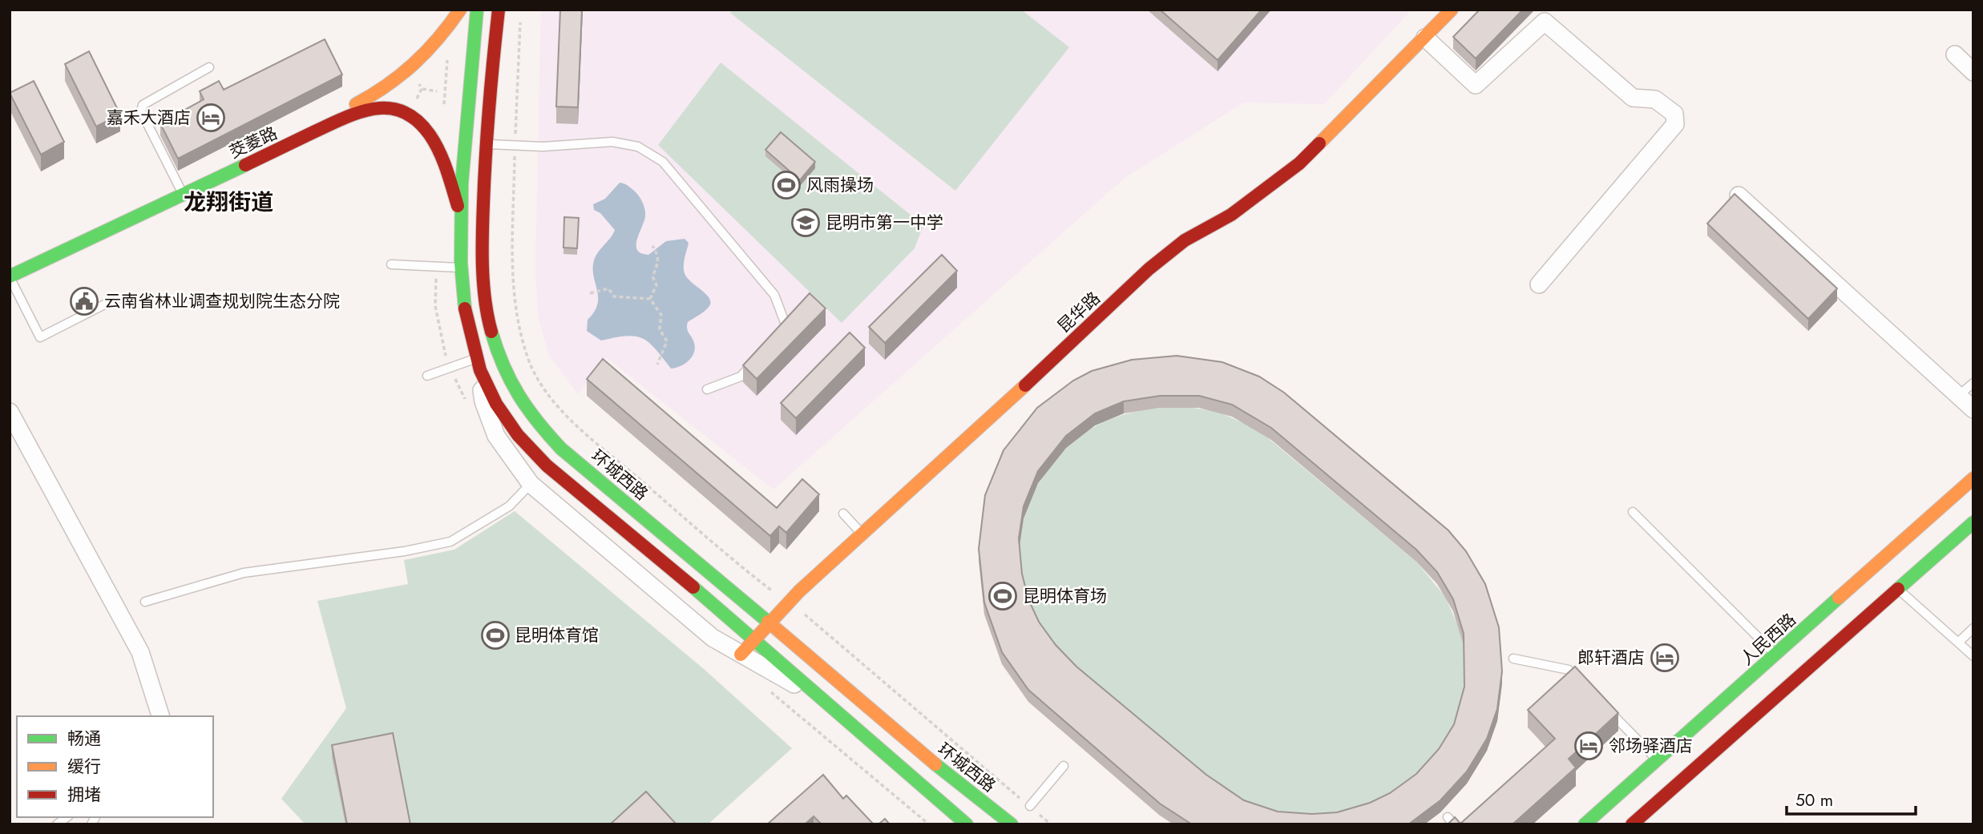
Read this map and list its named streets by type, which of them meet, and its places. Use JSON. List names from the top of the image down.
{
  "streets": {
    "main road": [
      "茭菱路",
      "昆华路",
      "环城西路",
      "人民西路"
    ]
  },
  "crossings": [
    ["昆华路", "环城西路"]
  ],
  "districts": ["龙翔街道"],
  "places": {
    "hotel": ["嘉禾大酒店", "郎轩酒店", "邻场驿酒店"],
    "sports": ["风雨操场", "昆明体育场", "昆明体育馆"],
    "school or university": ["昆明市第一中学"],
    "public building": ["云南省林业调查规划院生态分院"]
  },
  "legend": ["畅通", "缓行", "拥堵"],
  "scale_bar": "50 m"
}
